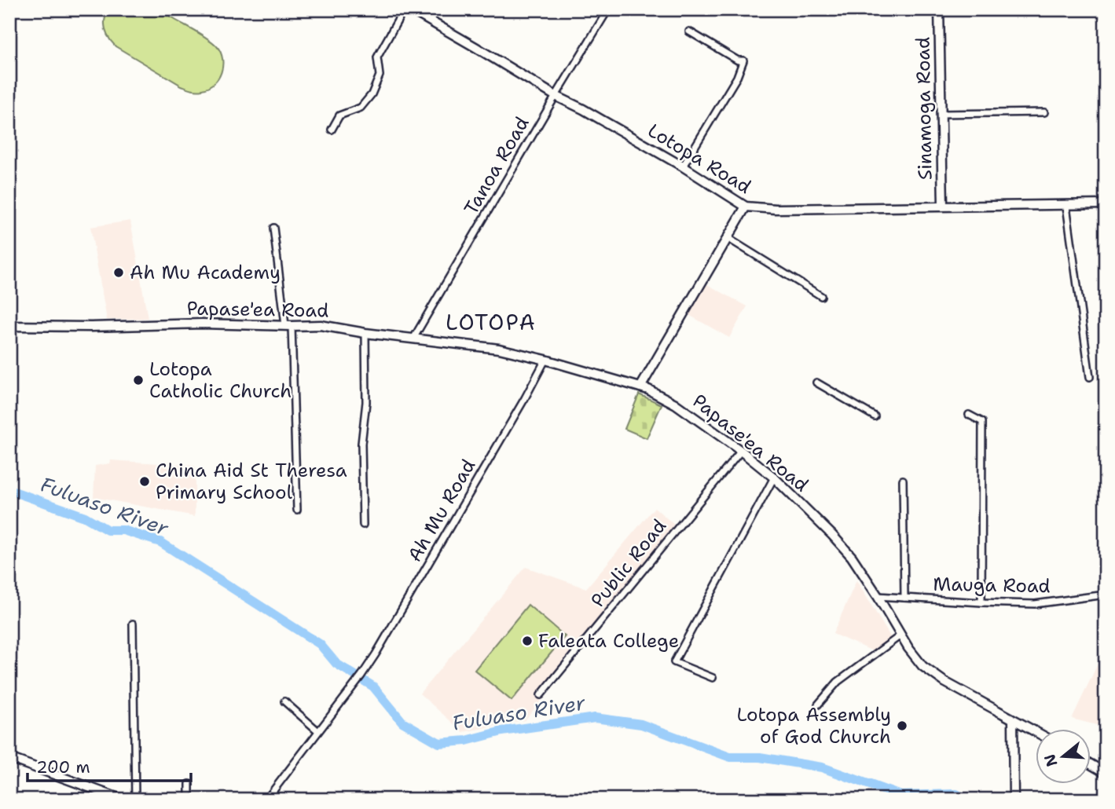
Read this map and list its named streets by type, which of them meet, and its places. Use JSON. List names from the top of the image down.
{
  "streets": {
    "main road": ["Sinamoga Road", "Lotopa Road", "Papase'ea Road"],
    "street": [
      "Tanoa Road",
      "Ah Mu Road",
      "Public Road",
      "Mauga Road"
    ]
  },
  "crossings": [
    ["Sinamoga Road", "Lotopa Road"],
    ["Lotopa Road", "Tanoa Road"],
    ["Tanoa Road", "Papase'ea Road"],
    ["Papase'ea Road", "Ah Mu Road"],
    ["Papase'ea Road", "Public Road"],
    ["Papase'ea Road", "Mauga Road"]
  ],
  "districts": ["LOTOPA"],
  "water": ["Fuluaso River"],
  "places": [
    "Ah Mu Academy",
    "Lotopa Catholic Church",
    "China Aid St Theresa Primary School",
    "Faleata College",
    "Lotopa Assembly of God Church"
  ],
  "scale_bar": "200 m",
  "north": "left"
}
